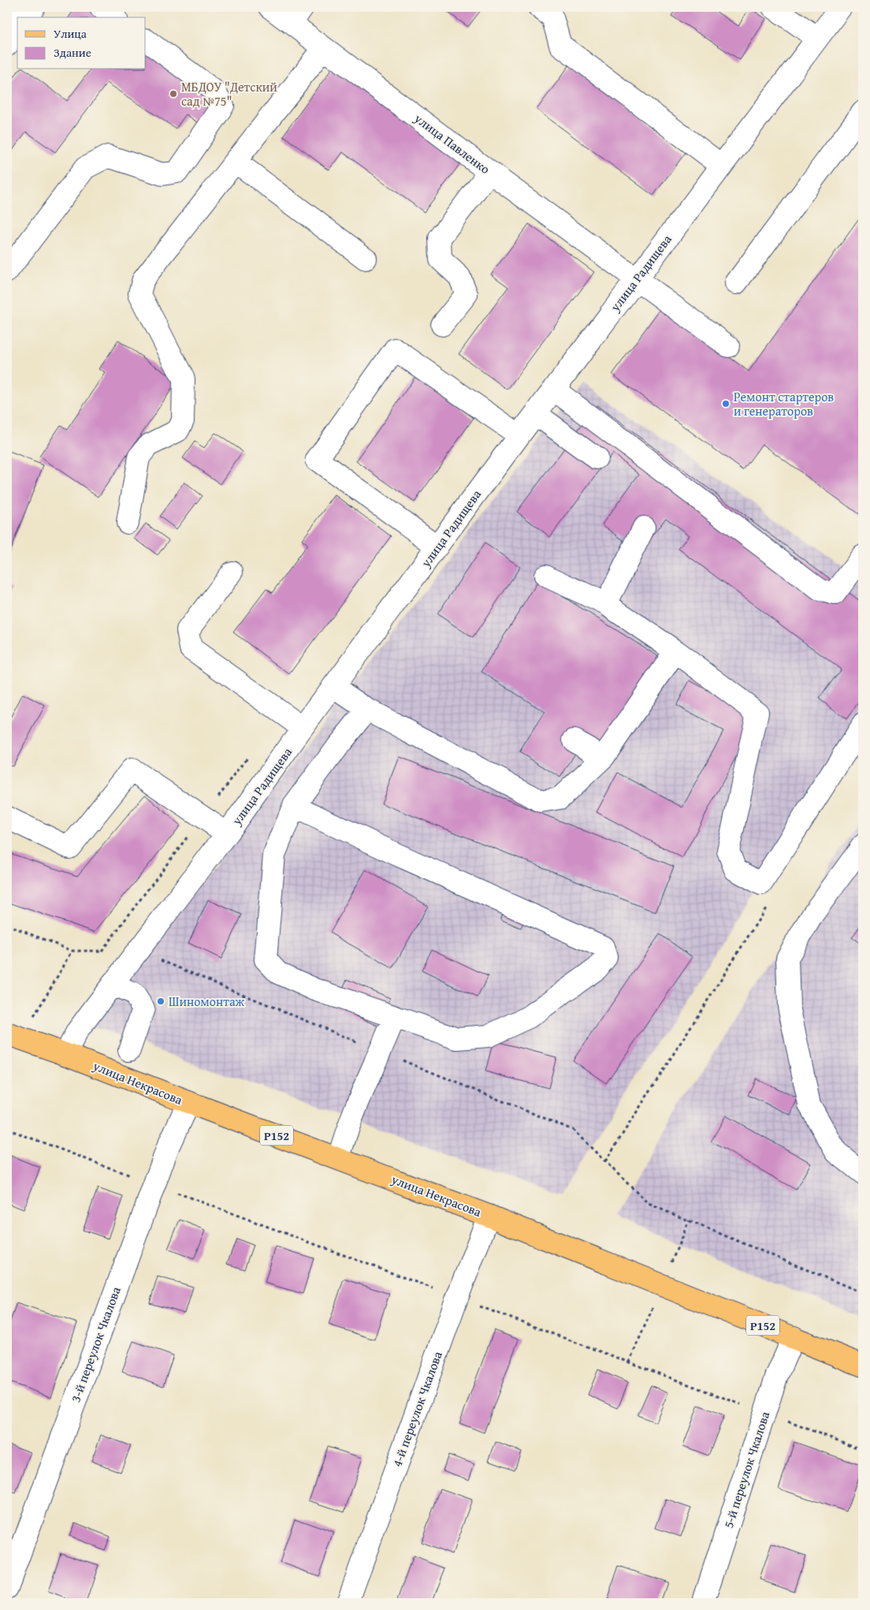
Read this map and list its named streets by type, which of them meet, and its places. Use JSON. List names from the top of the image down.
{
  "streets": {
    "main road": ["улица Некрасова", "Р152"],
    "street": [
      "улица Павленко",
      "улица Радищева",
      "3-й переулок Чкалова",
      "4-й переулок Чкалова",
      "5-й переулок Чкалова"
    ]
  },
  "crossings": [
    ["улица Павленко", "улица Радищева"],
    ["улица Радищева", "улица Некрасова"],
    ["улица Некрасова", "3-й переулок Чкалова"],
    ["улица Некрасова", "4-й переулок Чкалова"],
    ["улица Некрасова", "5-й переулок Чкалова"]
  ],
  "places": ["МБДОУ \"Детский сад №75\"", "Ремонт стартеров и генераторов", "Шиномонтаж"],
  "legend": ["Улица", "Здание"]
}
